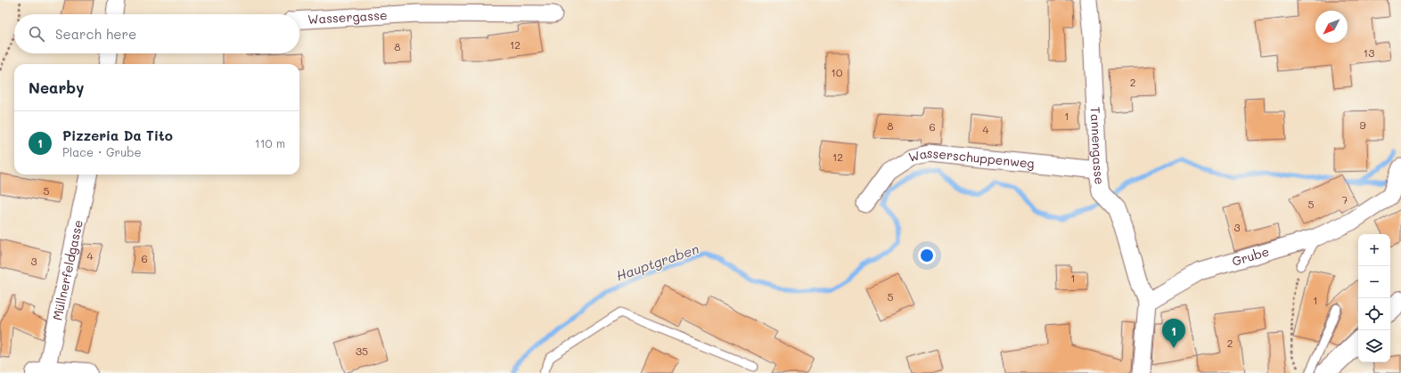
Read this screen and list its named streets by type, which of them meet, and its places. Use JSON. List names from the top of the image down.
{
  "streets": {
    "street": [
      "Wassergasse",
      "Tannengasse",
      "Wasserschuppenweg",
      "Grube",
      "Müllnerfeldgasse"
    ]
  },
  "crossings": [
    ["Tannengasse", "Wasserschuppenweg"],
    ["Tannengasse", "Grube"]
  ],
  "water": ["Hauptgraben"],
  "house_numbers": [
    "12",
    "8",
    "13",
    "10",
    "2",
    "1",
    "9",
    "8",
    "6",
    "4",
    "12",
    "5",
    "7",
    "5",
    "3",
    "4",
    "6",
    "3",
    "1",
    "5",
    "1",
    "2",
    "35"
  ],
  "north": "bottom left",
  "page": {
    "search": "Search here",
    "heading": "Nearby",
    "list": [
      {
        "mark": "1",
        "name": "Pizzeria Da Tito",
        "note": "Place · Grube",
        "value": "110 m"
      }
    ],
    "map_buttons": ["+", "−"],
    "pins": "1"
  }
}
